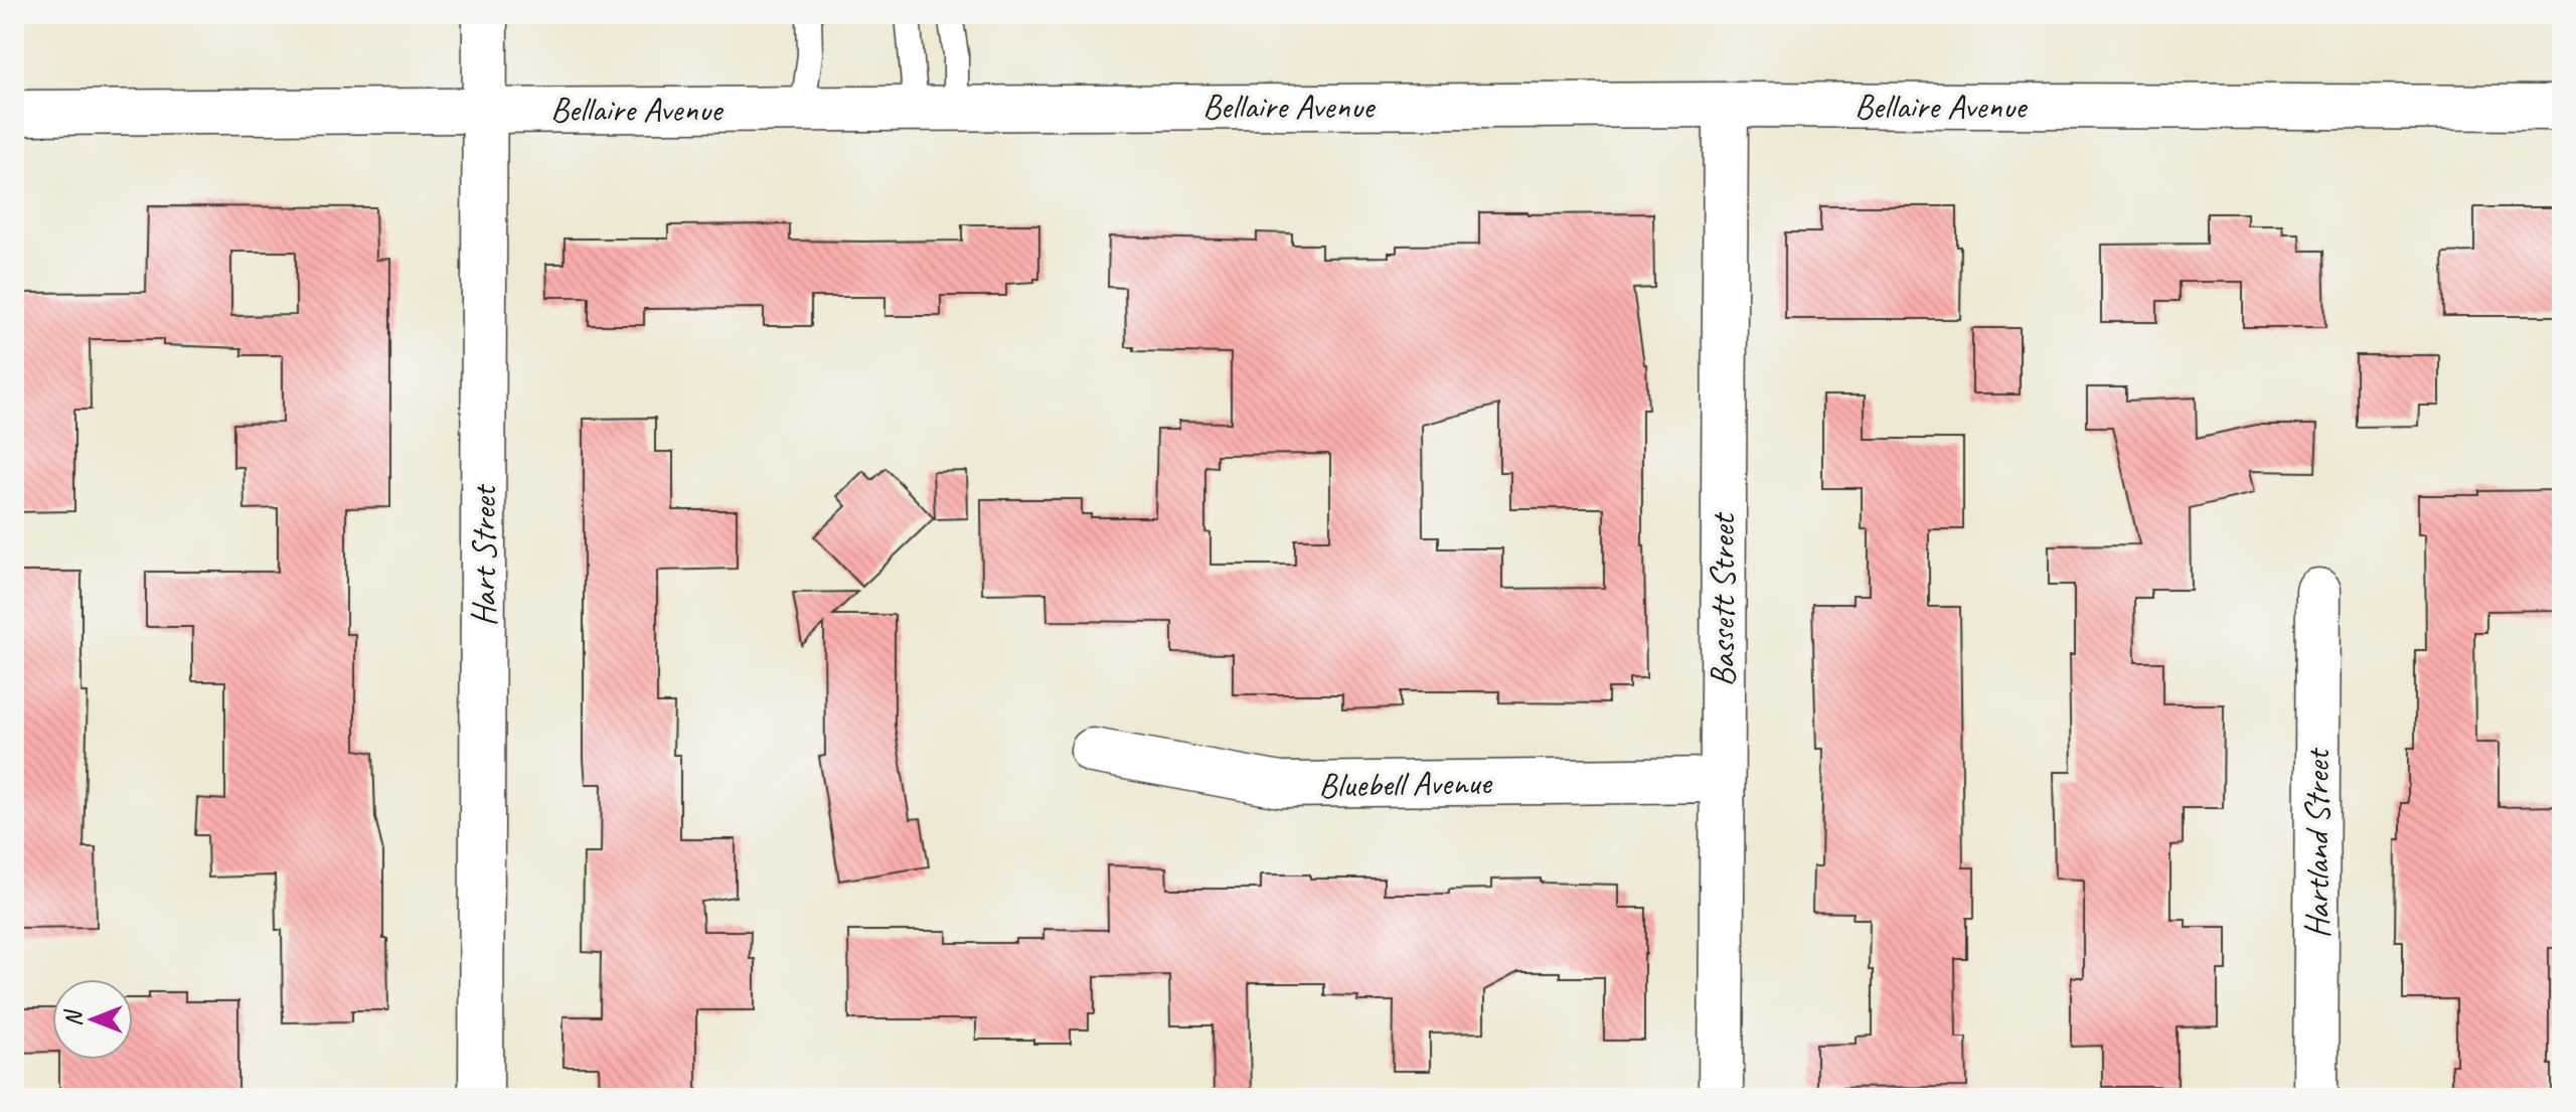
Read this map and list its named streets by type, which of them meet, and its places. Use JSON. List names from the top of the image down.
{
  "streets": {
    "street": [
      "Bellaire Avenue",
      "Hart Street",
      "Bassett Street",
      "Bluebell Avenue",
      "Hartland Street"
    ]
  },
  "crossings": [
    ["Bellaire Avenue", "Hart Street"],
    ["Bellaire Avenue", "Bassett Street"],
    ["Bassett Street", "Bluebell Avenue"]
  ],
  "north": "left"
}
